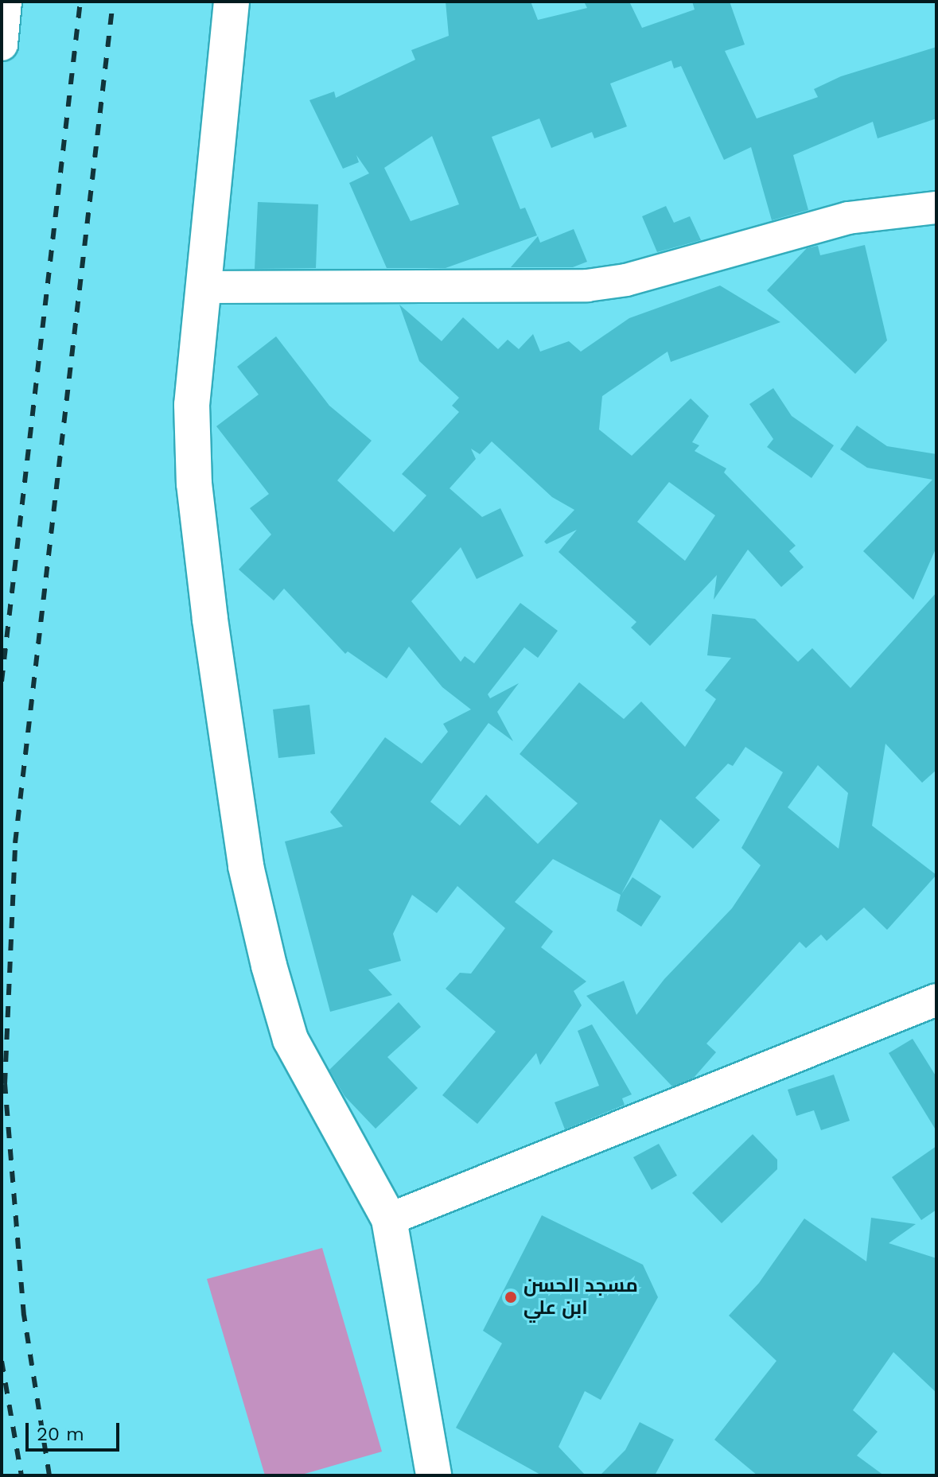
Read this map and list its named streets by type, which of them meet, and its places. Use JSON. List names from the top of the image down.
{
  "places": ["مسجد الحسن ابن علي"],
  "scale_bar": "20 m"
}
